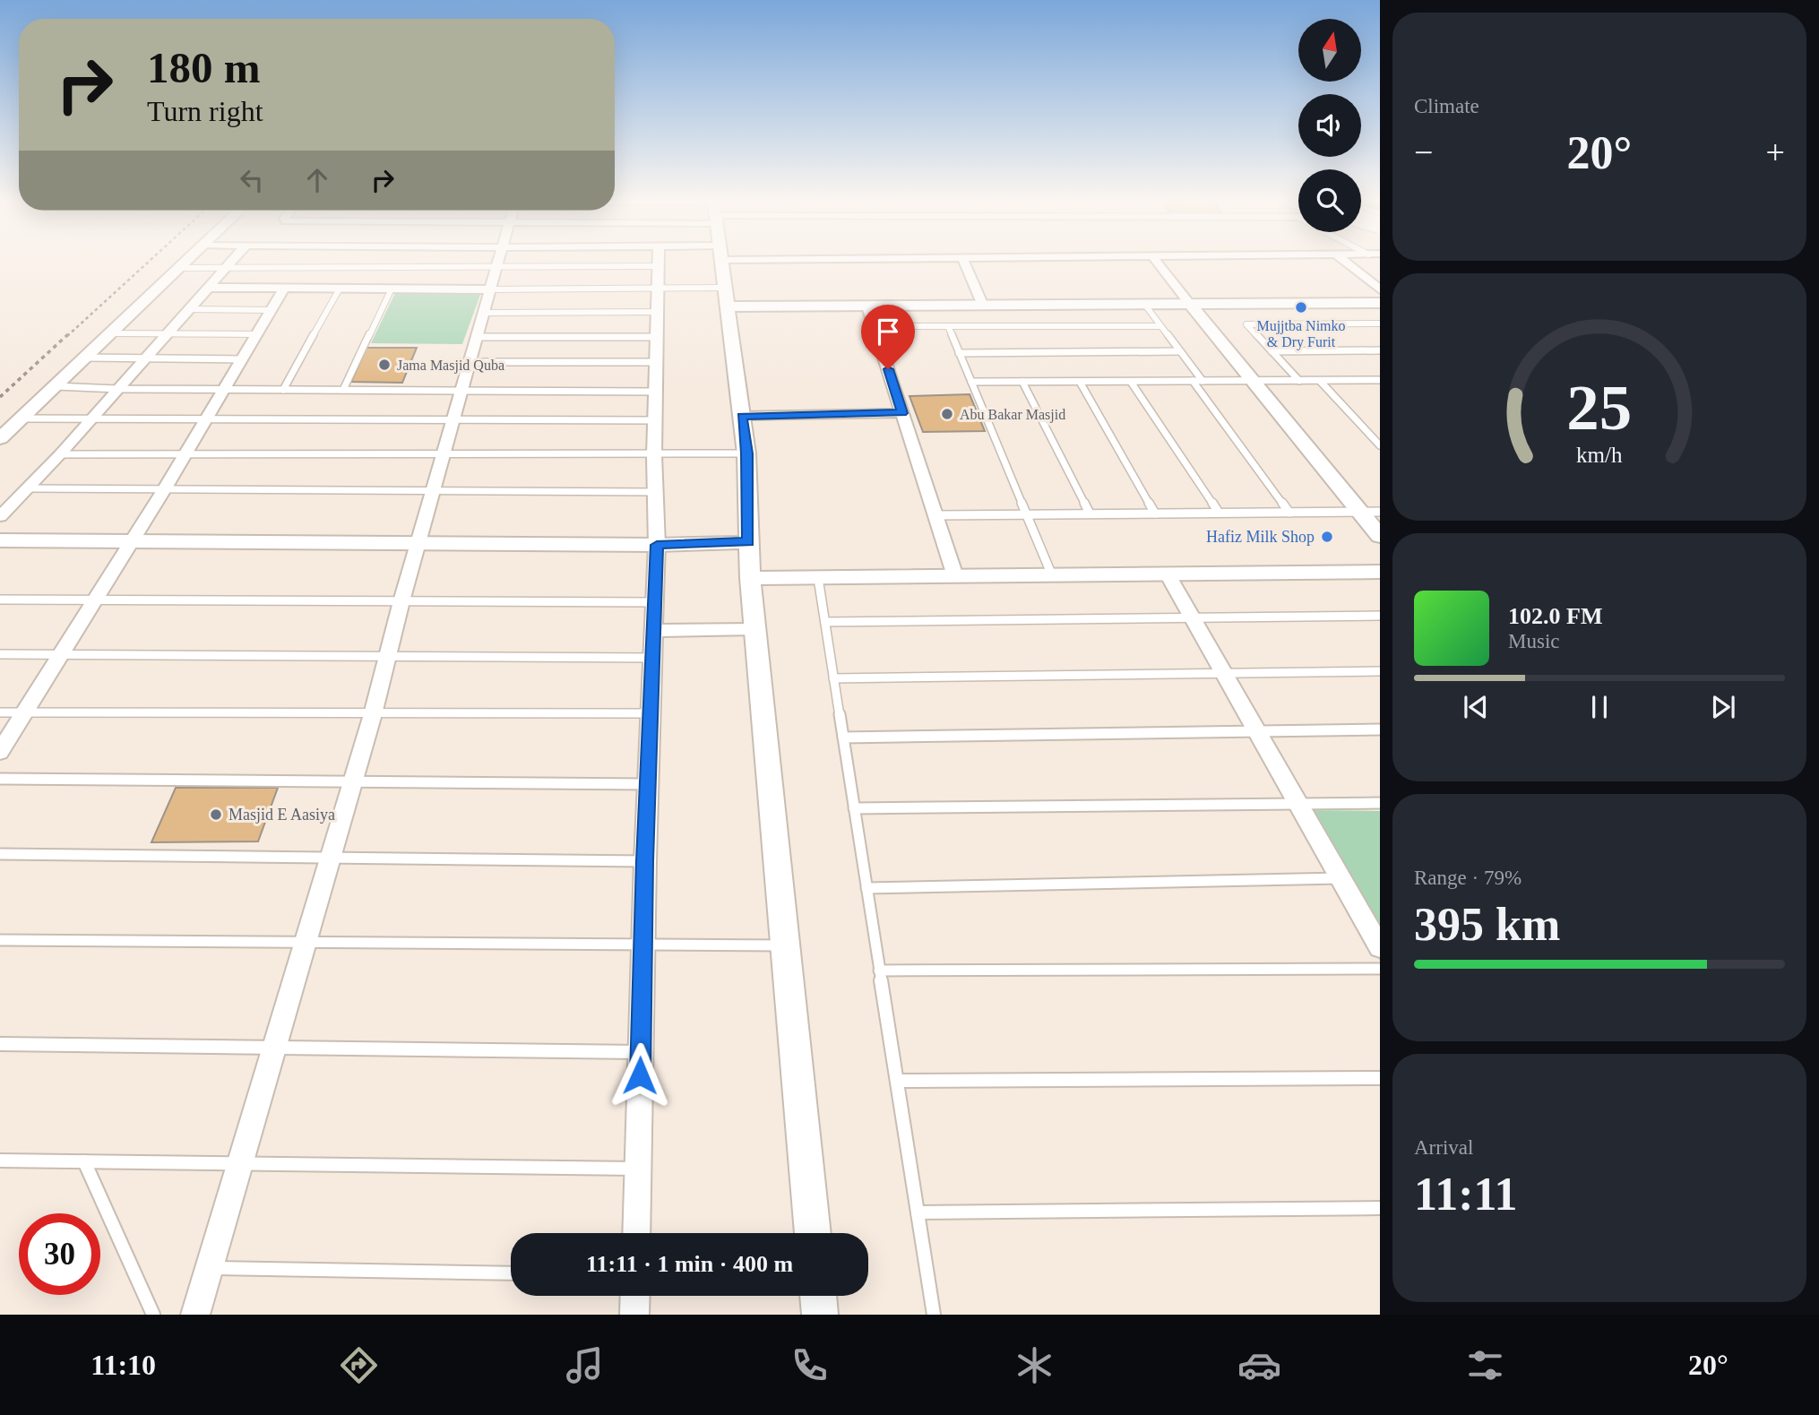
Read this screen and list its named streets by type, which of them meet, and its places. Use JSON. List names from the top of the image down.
{
  "places": [
    "Mujjtba Nimko & Dry Furit",
    "Jama Masjid Quba",
    "Abu Bakar Masjid",
    "Hafiz Milk Shop",
    "Masjid E Aasiya"
  ],
  "north": "top",
  "page": {
    "tile": [
      "Climate",
      ["Range · 79%", "395 km"],
      ["Arrival", "11:11"]
    ],
    "turn": ["180 m", "Turn right"],
    "heat": ["−", "20°", "+"],
    "song": ["102.0 FM", "Music"],
    "limit": "30",
    "trip": "11:11 · 1 min · 400 m",
    "tabs": ["11:10", "20°"],
    "gauge": ["25", "km/h"]
  }
}
